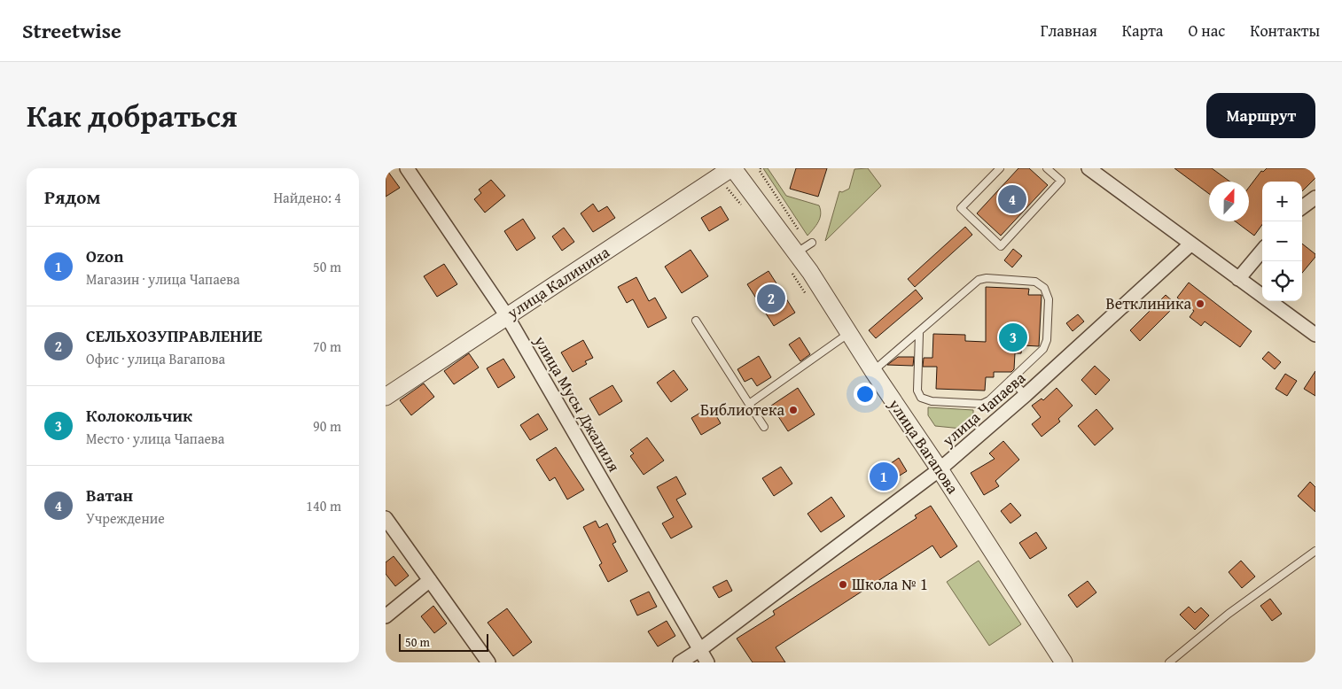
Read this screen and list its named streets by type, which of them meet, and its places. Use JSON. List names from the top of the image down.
{
  "streets": {
    "street": [
      "улица Калинина",
      "улица Мусы Джалиля",
      "улица Чапаева",
      "улица Вагапова"
    ]
  },
  "crossings": [
    ["улица Калинина", "улица Мусы Джалиля"],
    ["улица Калинина", "улица Вагапова"],
    ["улица Мусы Джалиля", "улица Чапаева"],
    ["улица Чапаева", "улица Вагапова"]
  ],
  "places": ["Ветклиника", "Библиотека", "Школа № 1"],
  "scale_bar": "50 m",
  "north": "top",
  "page": {
    "header": "Streetwise",
    "nav": [
      "Главная",
      "Карта",
      "О нас",
      "Контакты"
    ],
    "title": "Как добраться",
    "buttons": "Маршрут",
    "heading": ["Рядом", "Найдено: 4"],
    "map_buttons": ["+", "−"],
    "pins": [
      "4",
      "2",
      "3",
      "1"
    ],
    "list": [
      {
        "mark": "1",
        "name": "Ozon",
        "note": "Магазин · улица Чапаева",
        "value": "50 m"
      },
      {
        "mark": "2",
        "name": "СЕЛЬХОЗУПРАВЛЕНИЕ",
        "note": "Офис · улица Вагапова",
        "value": "70 m"
      },
      {
        "mark": "3",
        "name": "Колокольчик",
        "note": "Место · улица Чапаева",
        "value": "90 m"
      },
      {
        "mark": "4",
        "name": "Ватан",
        "note": "Учреждение",
        "value": "140 m"
      }
    ],
    "scale": "50 m"
  }
}
